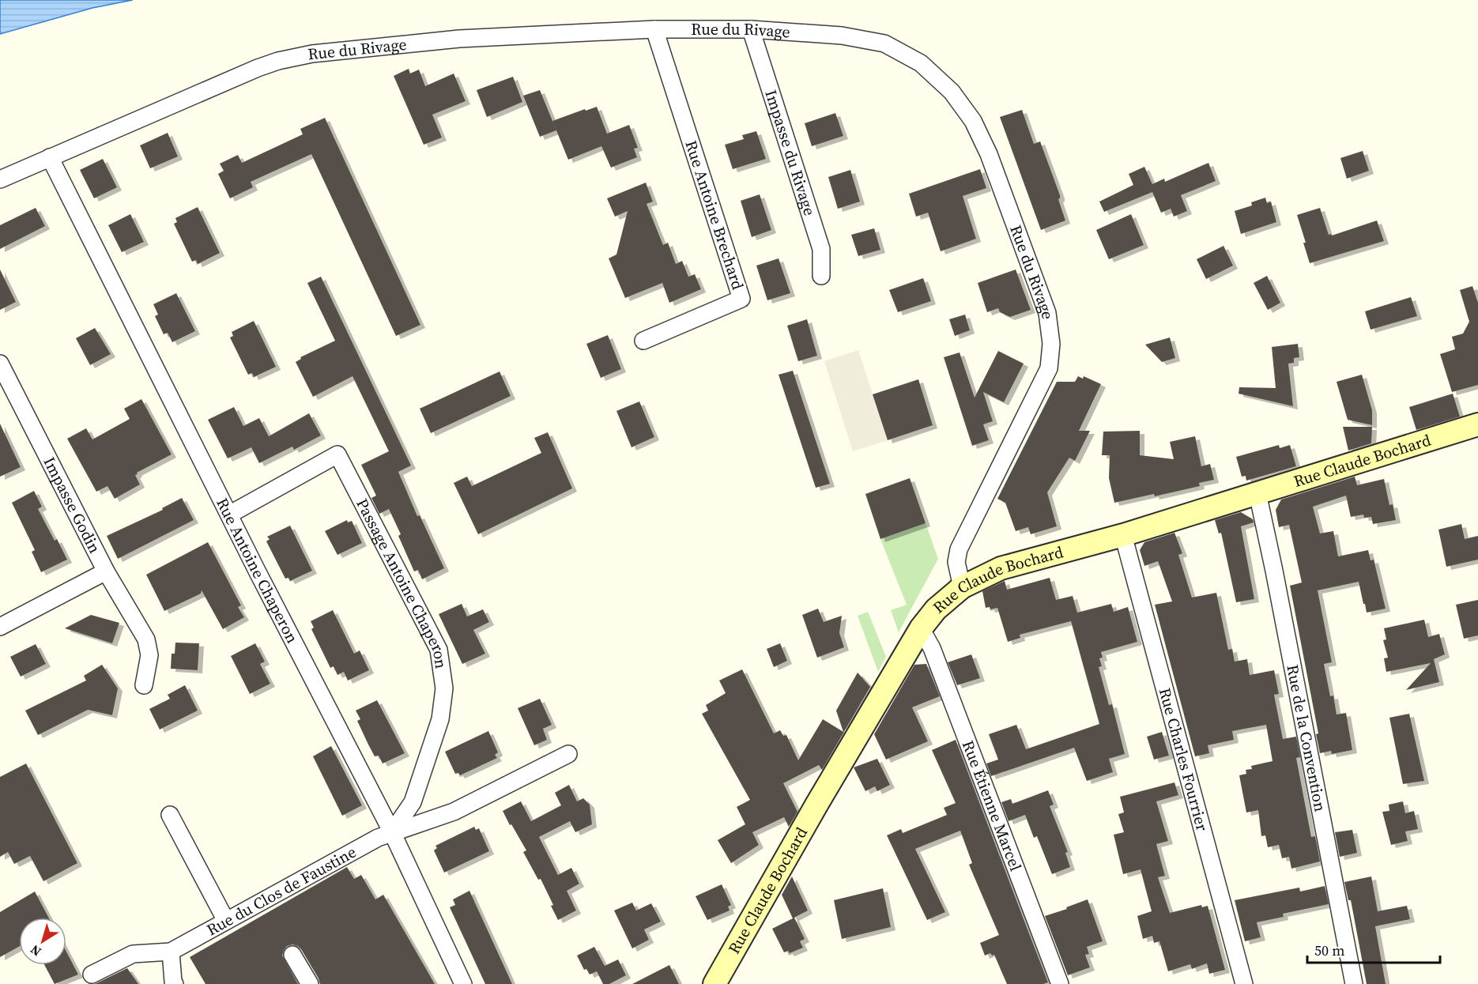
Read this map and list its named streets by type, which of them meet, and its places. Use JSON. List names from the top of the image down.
{
  "streets": {
    "main road": ["Rue Claude Bochard"],
    "street": [
      "Rue du Rivage",
      "Impasse du Rivage",
      "Rue Antoine Brechard",
      "Impasse Godin",
      "Rue Antoine Chaperon",
      "Passage Antoine Chaperon",
      "Rue de la Convention",
      "Rue Charles Fourrier",
      "Rue Étienne Marcel",
      "Rue du Clos de Faustine"
    ]
  },
  "crossings": [
    ["Rue du Rivage", "Impasse du Rivage"],
    ["Rue du Rivage", "Rue Antoine Brechard"],
    ["Rue du Rivage", "Rue Claude Bochard"],
    ["Rue du Rivage", "Rue Antoine Chaperon"],
    ["Rue Claude Bochard", "Rue de la Convention"],
    ["Rue Claude Bochard", "Rue Charles Fourrier"],
    ["Rue Claude Bochard", "Rue Étienne Marcel"],
    ["Rue Antoine Chaperon", "Passage Antoine Chaperon"],
    ["Rue Antoine Chaperon", "Rue du Clos de Faustine"],
    ["Passage Antoine Chaperon", "Rue du Clos de Faustine"]
  ],
  "scale_bar": "50 m",
  "north": "bottom left"
}
